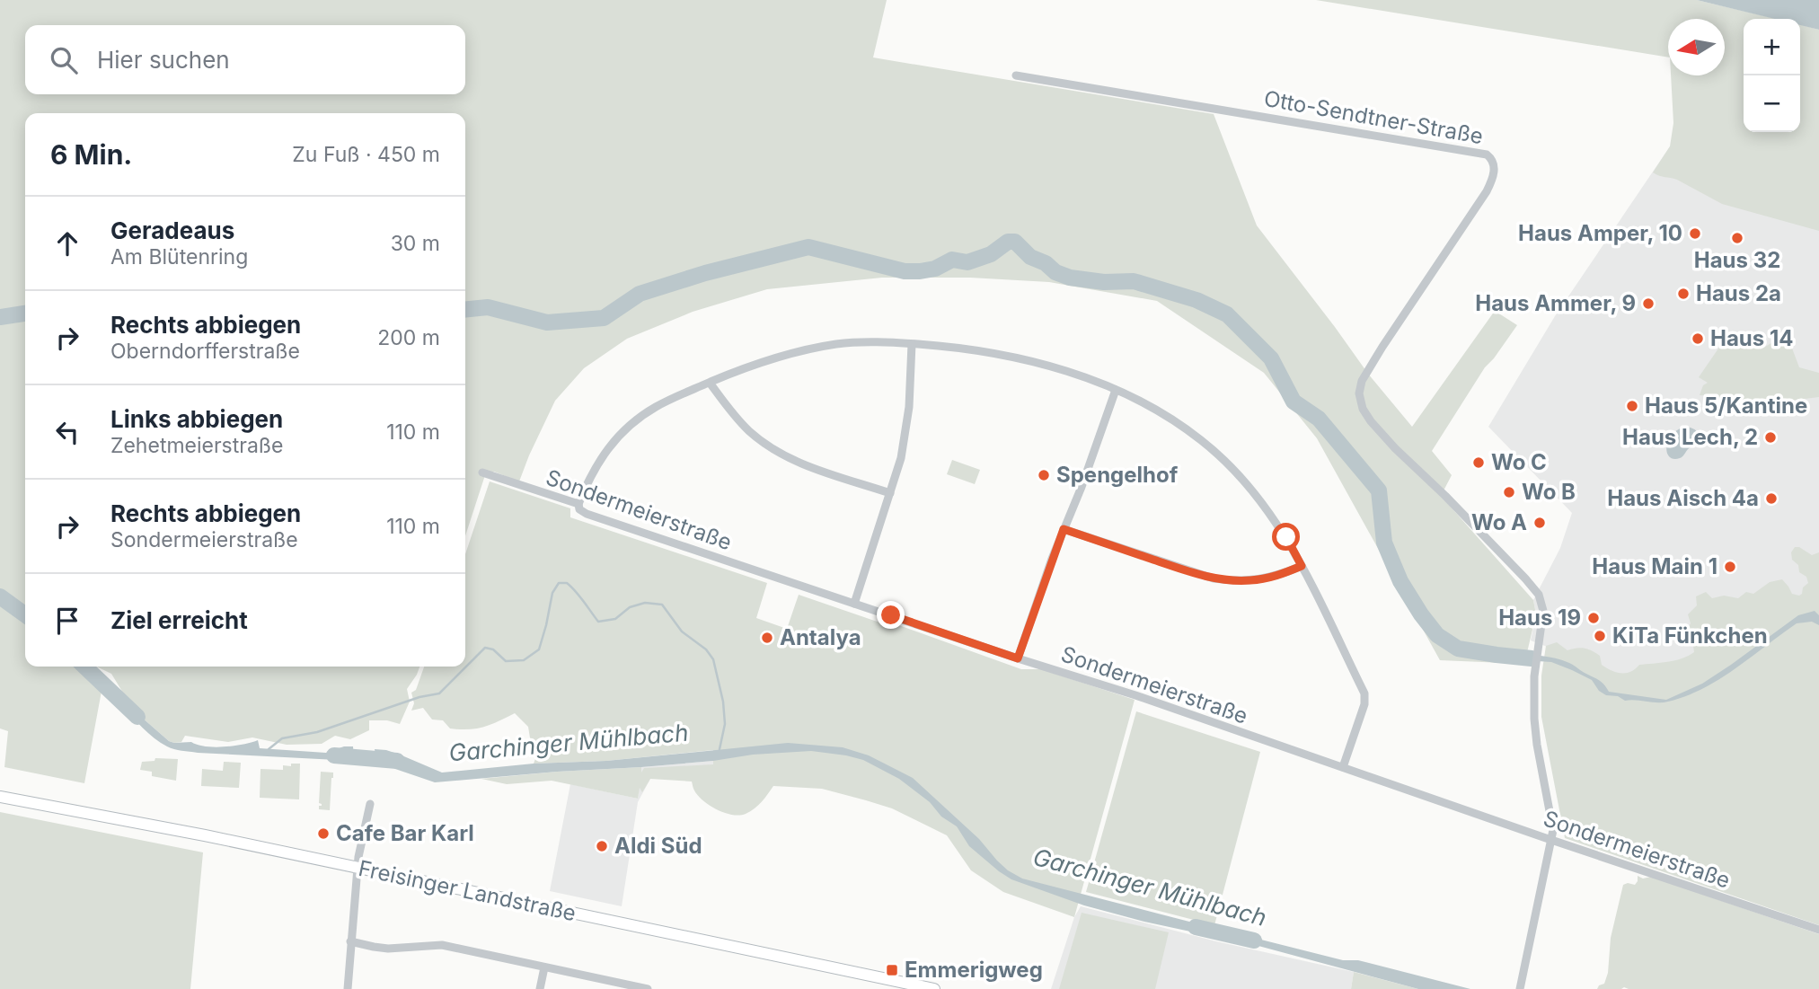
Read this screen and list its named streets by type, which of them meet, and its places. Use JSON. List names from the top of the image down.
{
  "streets": {
    "main road": ["Freisinger Landstraße"],
    "street": ["Otto-Sendtner-Straße", "Sondermeierstraße"]
  },
  "crossings": [
    ["Otto-Sendtner-Straße", "Sondermeierstraße"]
  ],
  "water": ["Garchinger Mühlbach"],
  "places": {
    "other": [
      "Haus Amper, 10",
      "Haus 32",
      "Haus 2a",
      "Haus Ammer, 9",
      "Haus 14",
      "Haus 5/Kantine",
      "Haus Lech, 2",
      "Wo C",
      "Spengelhof",
      "Wo B",
      "Haus Aisch 4a",
      "Wo A",
      "Haus Main 1",
      "Haus 19",
      "KiTa Fünkchen",
      "Antalya",
      "Cafe Bar Karl",
      "Aldi Süd"
    ],
    "transit": ["Emmerigweg"]
  },
  "north": "left",
  "page": {
    "map_buttons": ["+", "−"],
    "search": "Hier suchen",
    "heading": ["6 Min.", "Zu Fuß · 450 m"],
    "list": [
      ["Geradeaus", "Am Blütenring", "30 m"],
      ["Rechts abbiegen", "Oberndorfferstraße", "200 m"],
      ["Links abbiegen", "Zehetmeierstraße", "110 m"],
      ["Rechts abbiegen", "Sondermeierstraße", "110 m"],
      "Ziel erreicht"
    ]
  }
}
